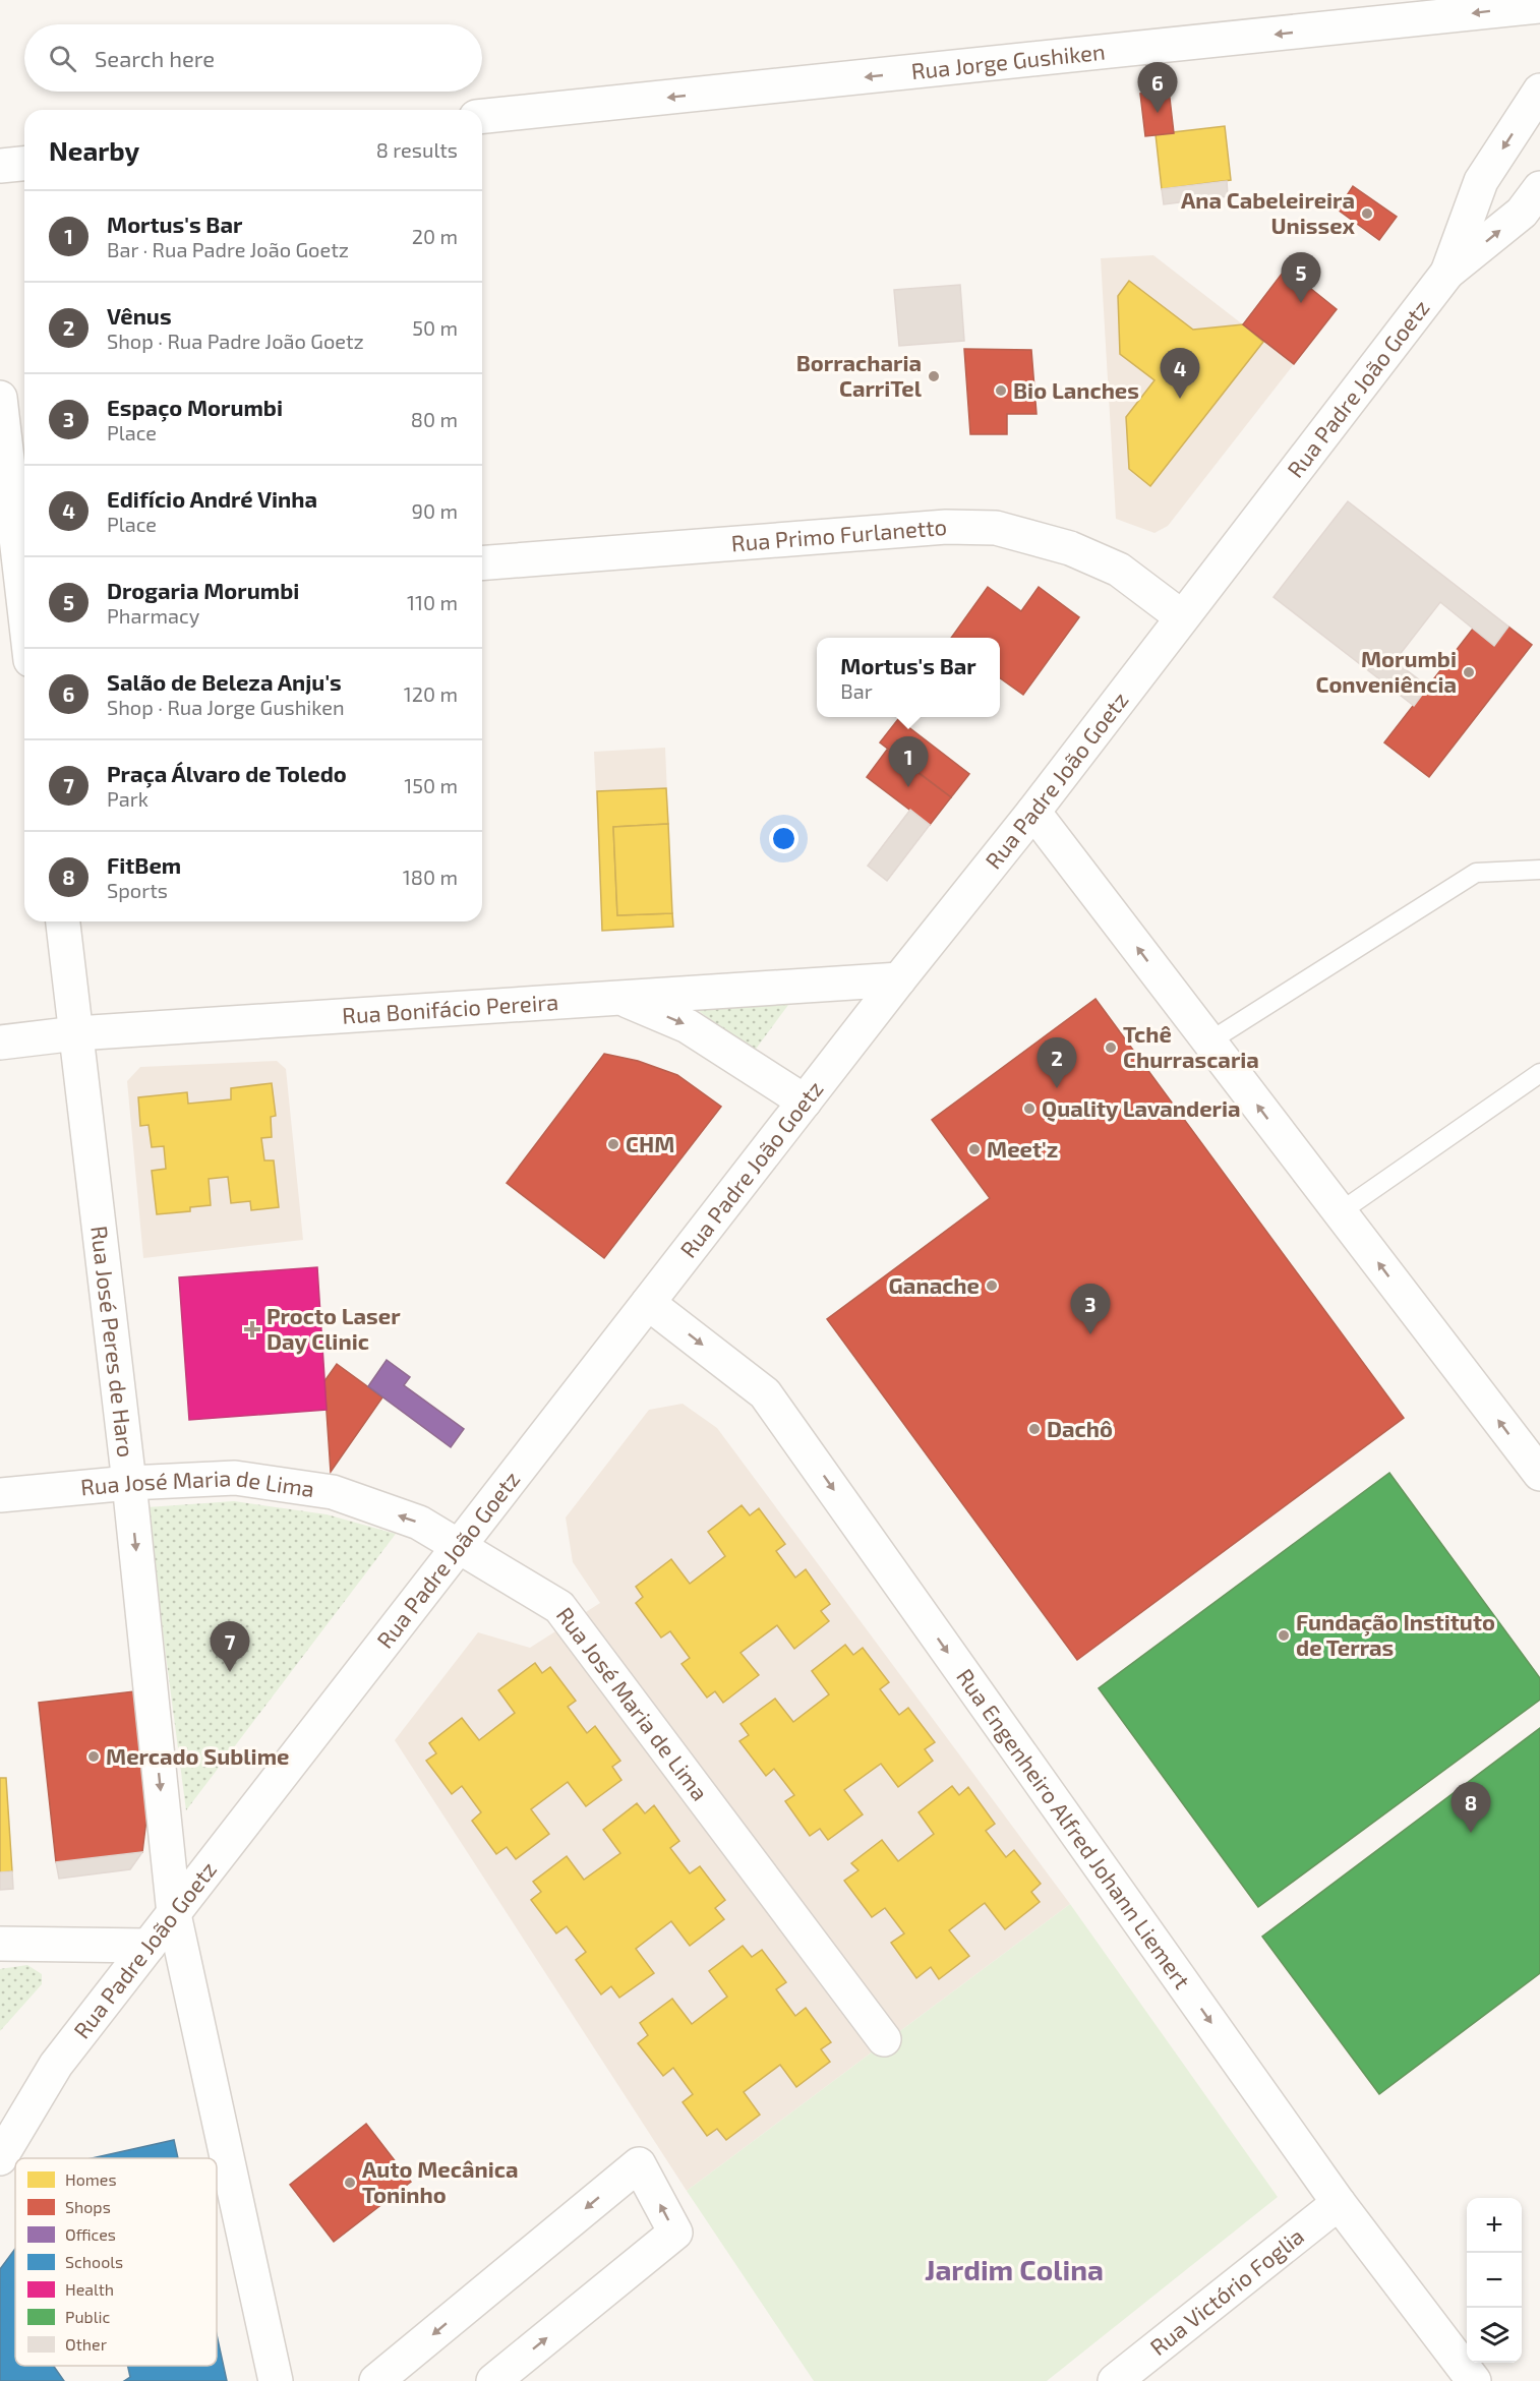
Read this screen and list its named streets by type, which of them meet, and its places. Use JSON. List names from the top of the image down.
{
  "streets": {
    "street": [
      "Rua Jorge Gushiken",
      "Rua Padre João Goetz",
      "Rua Primo Furlanetto",
      "Rua Bonifácio Pereira",
      "Rua José Peres de Haro",
      "Rua José Maria de Lima",
      "Rua Engenheiro Alfred Johann Liemert",
      "Rua Victório Foglia"
    ]
  },
  "crossings": [
    ["Rua Padre João Goetz", "Rua Primo Furlanetto"],
    ["Rua Padre João Goetz", "Rua Bonifácio Pereira"],
    ["Rua Padre João Goetz", "Rua José Peres de Haro"],
    ["Rua Padre João Goetz", "Rua José Maria de Lima"],
    ["Rua Padre João Goetz", "Rua Engenheiro Alfred Johann Liemert"],
    ["Rua Bonifácio Pereira", "Rua José Peres de Haro"],
    ["Rua José Peres de Haro", "Rua José Maria de Lima"],
    ["Rua Engenheiro Alfred Johann Liemert", "Rua Victório Foglia"]
  ],
  "one_way": ["Rua Jorge Gushiken", "Rua Engenheiro Alfred Johann Liemert"],
  "districts": ["Jardim Colina"],
  "places": {
    "other": [
      "Ana Cabeleireira Unissex",
      "Borracharia CarriTel",
      "Bio Lanches",
      "Morumbi Conveniência",
      "Tchê Churrascaria",
      "Quality Lavanderia",
      "CHM",
      "Meet'z",
      "Ganache",
      "Dachô",
      "Fundação Instituto de Terras",
      "Mercado Sublime",
      "Auto Mecânica Toninho"
    ],
    "health": ["Procto Laser Day Clinic"]
  },
  "legend": [
    "Homes",
    "Shops",
    "Offices",
    "Schools",
    "Health",
    "Public",
    "Other"
  ],
  "page": {
    "search": "Search here",
    "pins": [
      "6",
      "5",
      "4",
      "1",
      "2",
      "3",
      "7",
      "8"
    ],
    "heading": ["Nearby", "8 results"],
    "list": [
      {
        "mark": "1",
        "name": "Mortus's Bar",
        "note": "Bar · Rua Padre João Goetz",
        "value": "20 m"
      },
      {
        "mark": "2",
        "name": "Vênus",
        "note": "Shop · Rua Padre João Goetz",
        "value": "50 m"
      },
      {
        "mark": "3",
        "name": "Espaço Morumbi",
        "note": "Place",
        "value": "80 m"
      },
      {
        "mark": "4",
        "name": "Edifício André Vinha",
        "note": "Place",
        "value": "90 m"
      },
      {
        "mark": "5",
        "name": "Drogaria Morumbi",
        "note": "Pharmacy",
        "value": "110 m"
      },
      {
        "mark": "6",
        "name": "Salão de Beleza Anju's",
        "note": "Shop · Rua Jorge Gushiken",
        "value": "120 m"
      },
      {
        "mark": "7",
        "name": "Praça Álvaro de Toledo",
        "note": "Park",
        "value": "150 m"
      },
      {
        "mark": "8",
        "name": "FitBem",
        "note": "Sports",
        "value": "180 m"
      }
    ],
    "popup": ["Mortus's Bar", "Bar"],
    "map_buttons": ["+", "−"]
  }
}
